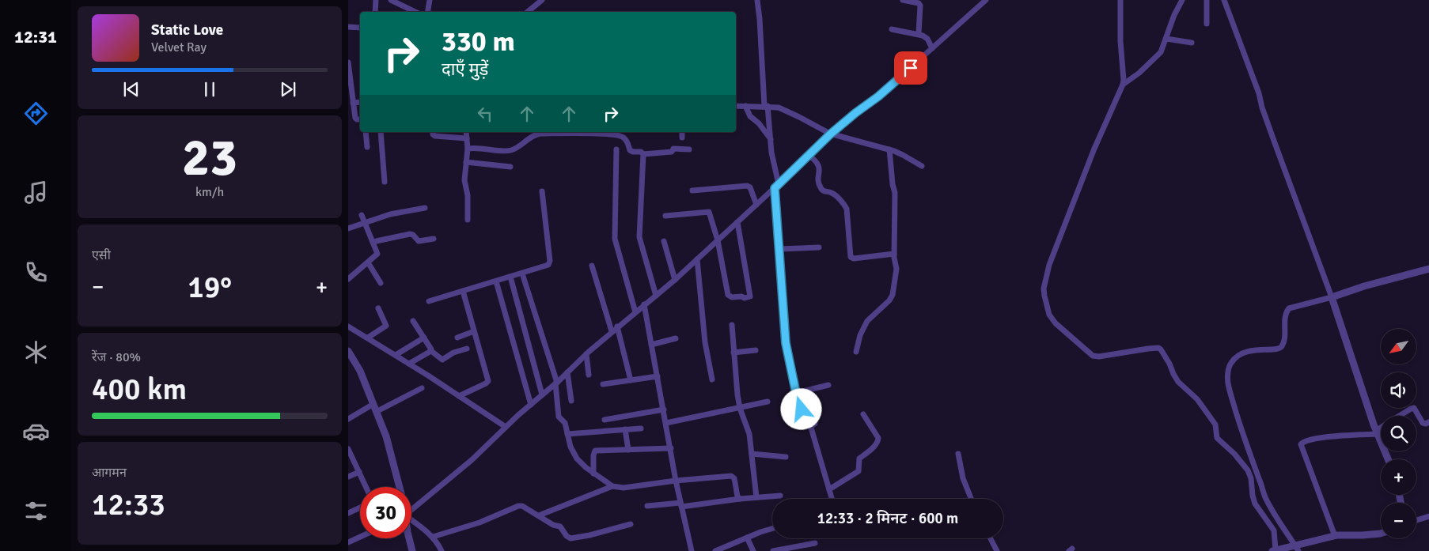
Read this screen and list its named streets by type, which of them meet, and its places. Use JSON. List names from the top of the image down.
{
  "north": "bottom left",
  "page": {
    "tabs": "12:31",
    "turn": ["330 m", "दाएँ मुड़ें"],
    "song": ["Static Love", "Velvet Ray"],
    "tile": [
      ["23", "km/h"],
      "एसी",
      ["रेंज · 80%", "400 km"],
      ["आगमन", "12:33"]
    ],
    "heat": ["−", "19°", "+"],
    "map_buttons": ["+", "−"],
    "limit": "30",
    "trip": "12:33 · 2 मिनट · 600 m"
  }
}
